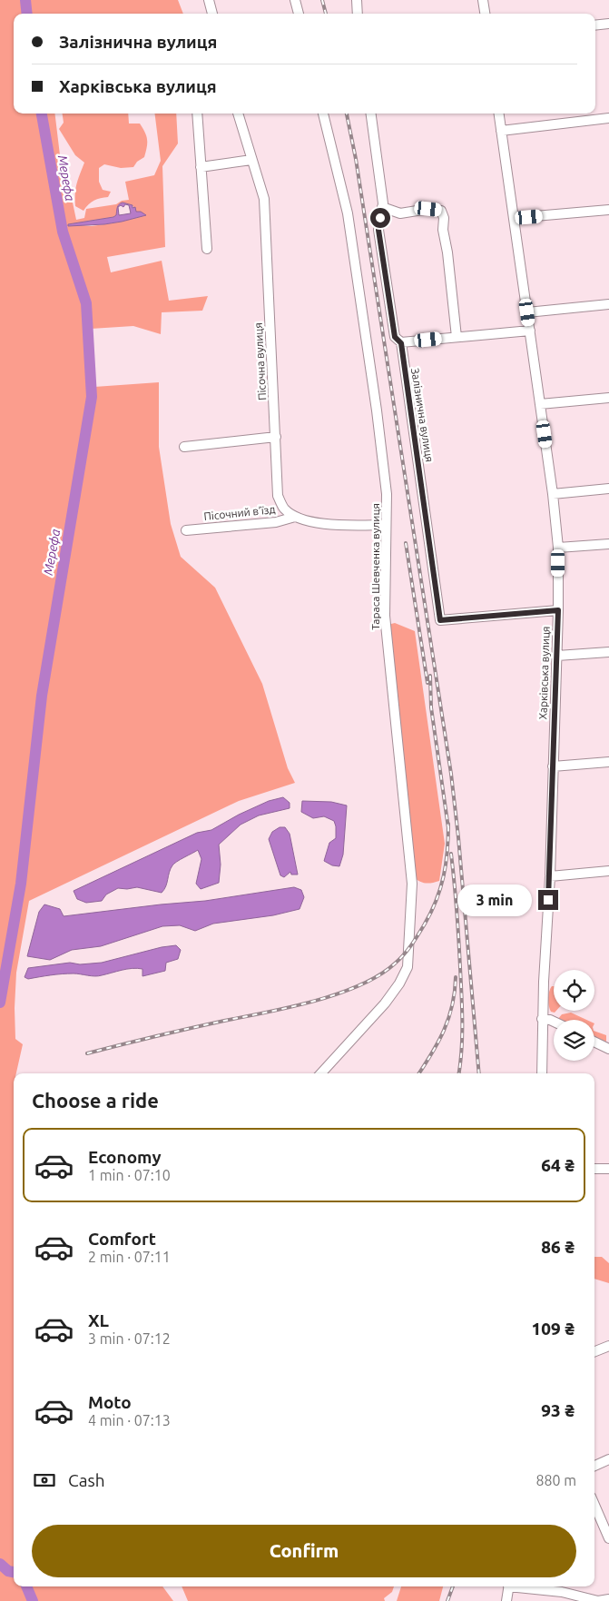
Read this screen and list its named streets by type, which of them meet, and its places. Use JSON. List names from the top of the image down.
{
  "streets": {
    "street": [
      "Пісочна вулиця",
      "Залізнична вулиця",
      "Пісочний в’їзд",
      "Тараса Шевченка вулиця",
      "Харківська вулиця"
    ]
  },
  "crossings": [
    ["Пісочна вулиця", "Пісочний в’їзд"],
    ["Залізнична вулиця", "Харківська вулиця"]
  ],
  "water": ["Мерефа"],
  "page": {
    "banner": ["Залізнична вулиця", "Харківська вулиця"],
    "bubble": "3 min",
    "heading": "Choose a ride",
    "list": [
      {
        "name": "Economy",
        "note": "1 min · 07:10",
        "value": "64 ₴"
      },
      {
        "name": "Comfort",
        "note": "2 min · 07:11",
        "value": "86 ₴"
      },
      {
        "name": "XL",
        "note": "3 min · 07:12",
        "value": "109 ₴"
      },
      {
        "name": "Moto",
        "note": "4 min · 07:13",
        "value": "93 ₴"
      }
    ],
    "pay": ["Cash", "880 m"],
    "buttons": "Confirm"
  }
}
